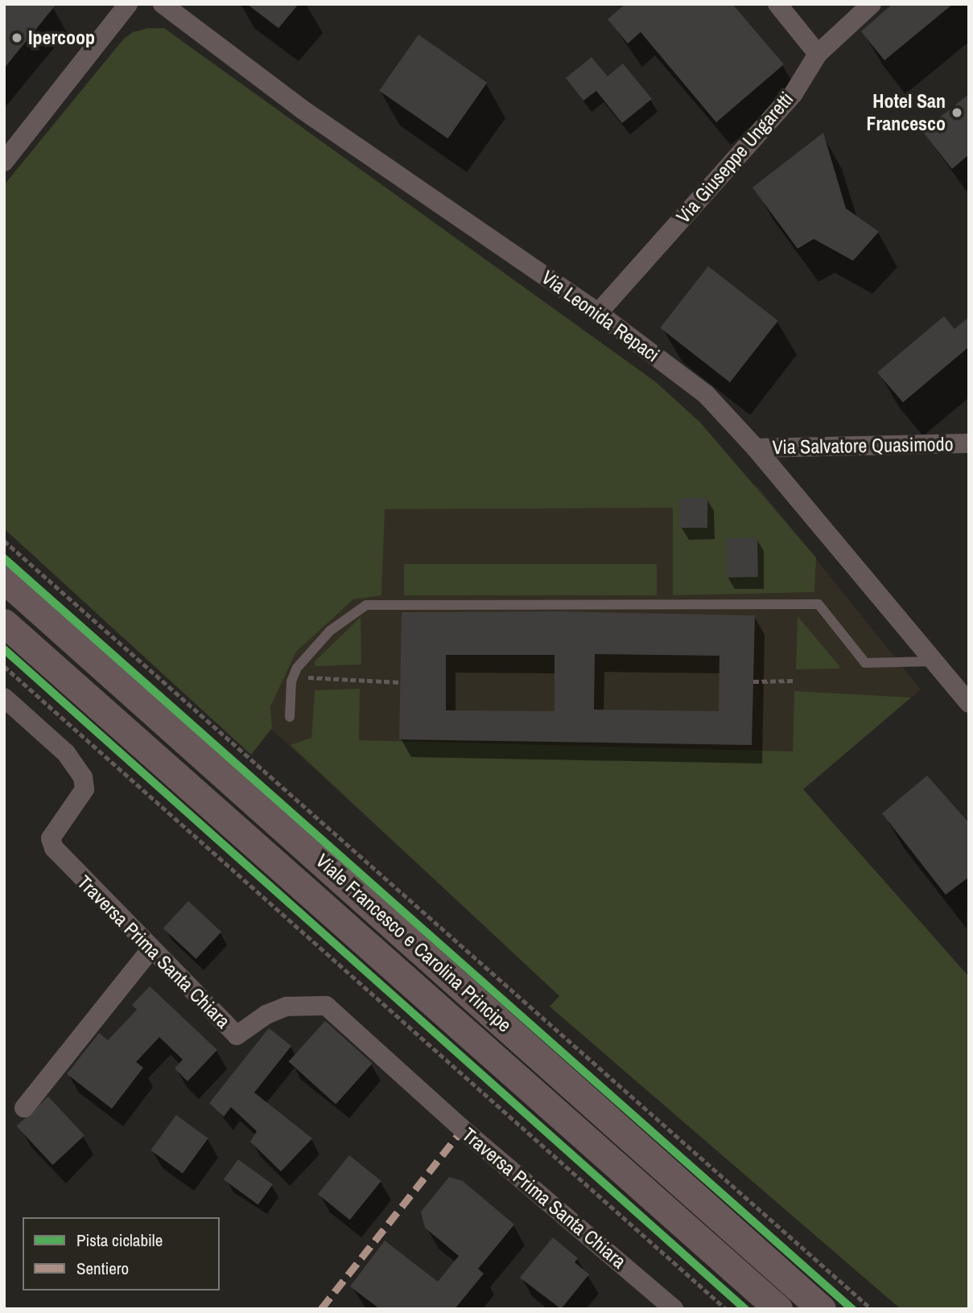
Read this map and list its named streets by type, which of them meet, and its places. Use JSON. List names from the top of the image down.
{
  "streets": {
    "street": [
      "Via Giuseppe Ungaretti",
      "Via Leonida Repaci",
      "Via Salvatore Quasimodo",
      "Viale Francesco e Carolina Principe",
      "Traversa Prima Santa Chiara"
    ]
  },
  "crossings": [
    ["Via Giuseppe Ungaretti", "Via Leonida Repaci"],
    ["Via Leonida Repaci", "Via Salvatore Quasimodo"]
  ],
  "places": ["Ipercoop", "Hotel San Francesco"],
  "legend": ["Pista ciclabile", "Sentiero"]
}
